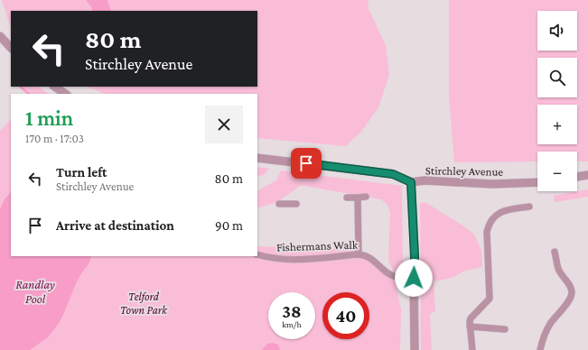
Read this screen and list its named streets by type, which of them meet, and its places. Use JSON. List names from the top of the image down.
{
  "streets": {
    "street": ["Stirchley Avenue", "Fishermans Walk"]
  },
  "water": ["Randlay Pool"],
  "parks": ["Telford Town Park"],
  "page": {
    "map_buttons": ["+", "−"],
    "turn": ["80 m", "Stirchley Avenue"],
    "heading": ["1 min", "170 m · 17:03"],
    "list": [
      {
        "name": "Turn left",
        "note": "Stirchley Avenue",
        "value": "80 m"
      },
      {
        "name": "Arrive at destination",
        "value": "90 m"
      }
    ],
    "speed": "38 km/h",
    "limit": "40"
  }
}
